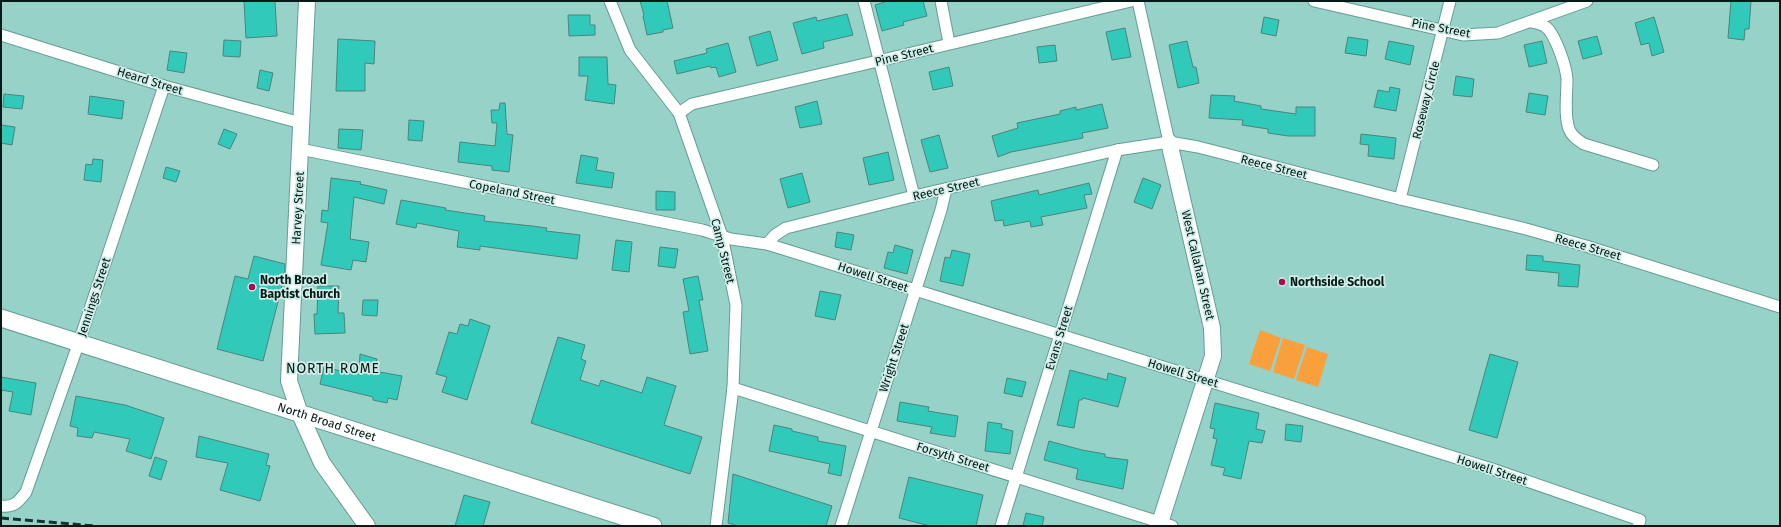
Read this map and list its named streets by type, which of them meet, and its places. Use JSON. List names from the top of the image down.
{
  "streets": {
    "main road": ["North Broad Street"],
    "street": [
      "Pine Street",
      "Heard Street",
      "Roseway Circle",
      "Reece Street",
      "Copeland Street",
      "Harvey Street",
      "Camp Street",
      "West Callahan Street",
      "Howell Street",
      "Jennings Street",
      "Evans Street",
      "Wright Street",
      "Forsyth Street"
    ]
  },
  "crossings": [
    ["Pine Street", "Roseway Circle"],
    ["Pine Street", "Camp Street"],
    ["Heard Street", "Harvey Street"],
    ["Heard Street", "Jennings Street"],
    ["Roseway Circle", "Reece Street"],
    ["Reece Street", "West Callahan Street"],
    ["Reece Street", "Howell Street"],
    ["Reece Street", "Evans Street"],
    ["Reece Street", "Wright Street"],
    ["Copeland Street", "Harvey Street"],
    ["Copeland Street", "Camp Street"],
    ["Copeland Street", "Howell Street"],
    ["Harvey Street", "North Broad Street"],
    ["Camp Street", "Howell Street"],
    ["Camp Street", "Forsyth Street"],
    ["West Callahan Street", "Howell Street"],
    ["West Callahan Street", "Forsyth Street"],
    ["Howell Street", "Evans Street"],
    ["Howell Street", "Wright Street"],
    ["Jennings Street", "North Broad Street"],
    ["Evans Street", "Forsyth Street"],
    ["Wright Street", "Forsyth Street"]
  ],
  "districts": ["NORTH ROME"],
  "places": ["Northside School", "North Broad Baptist Church"]
}
